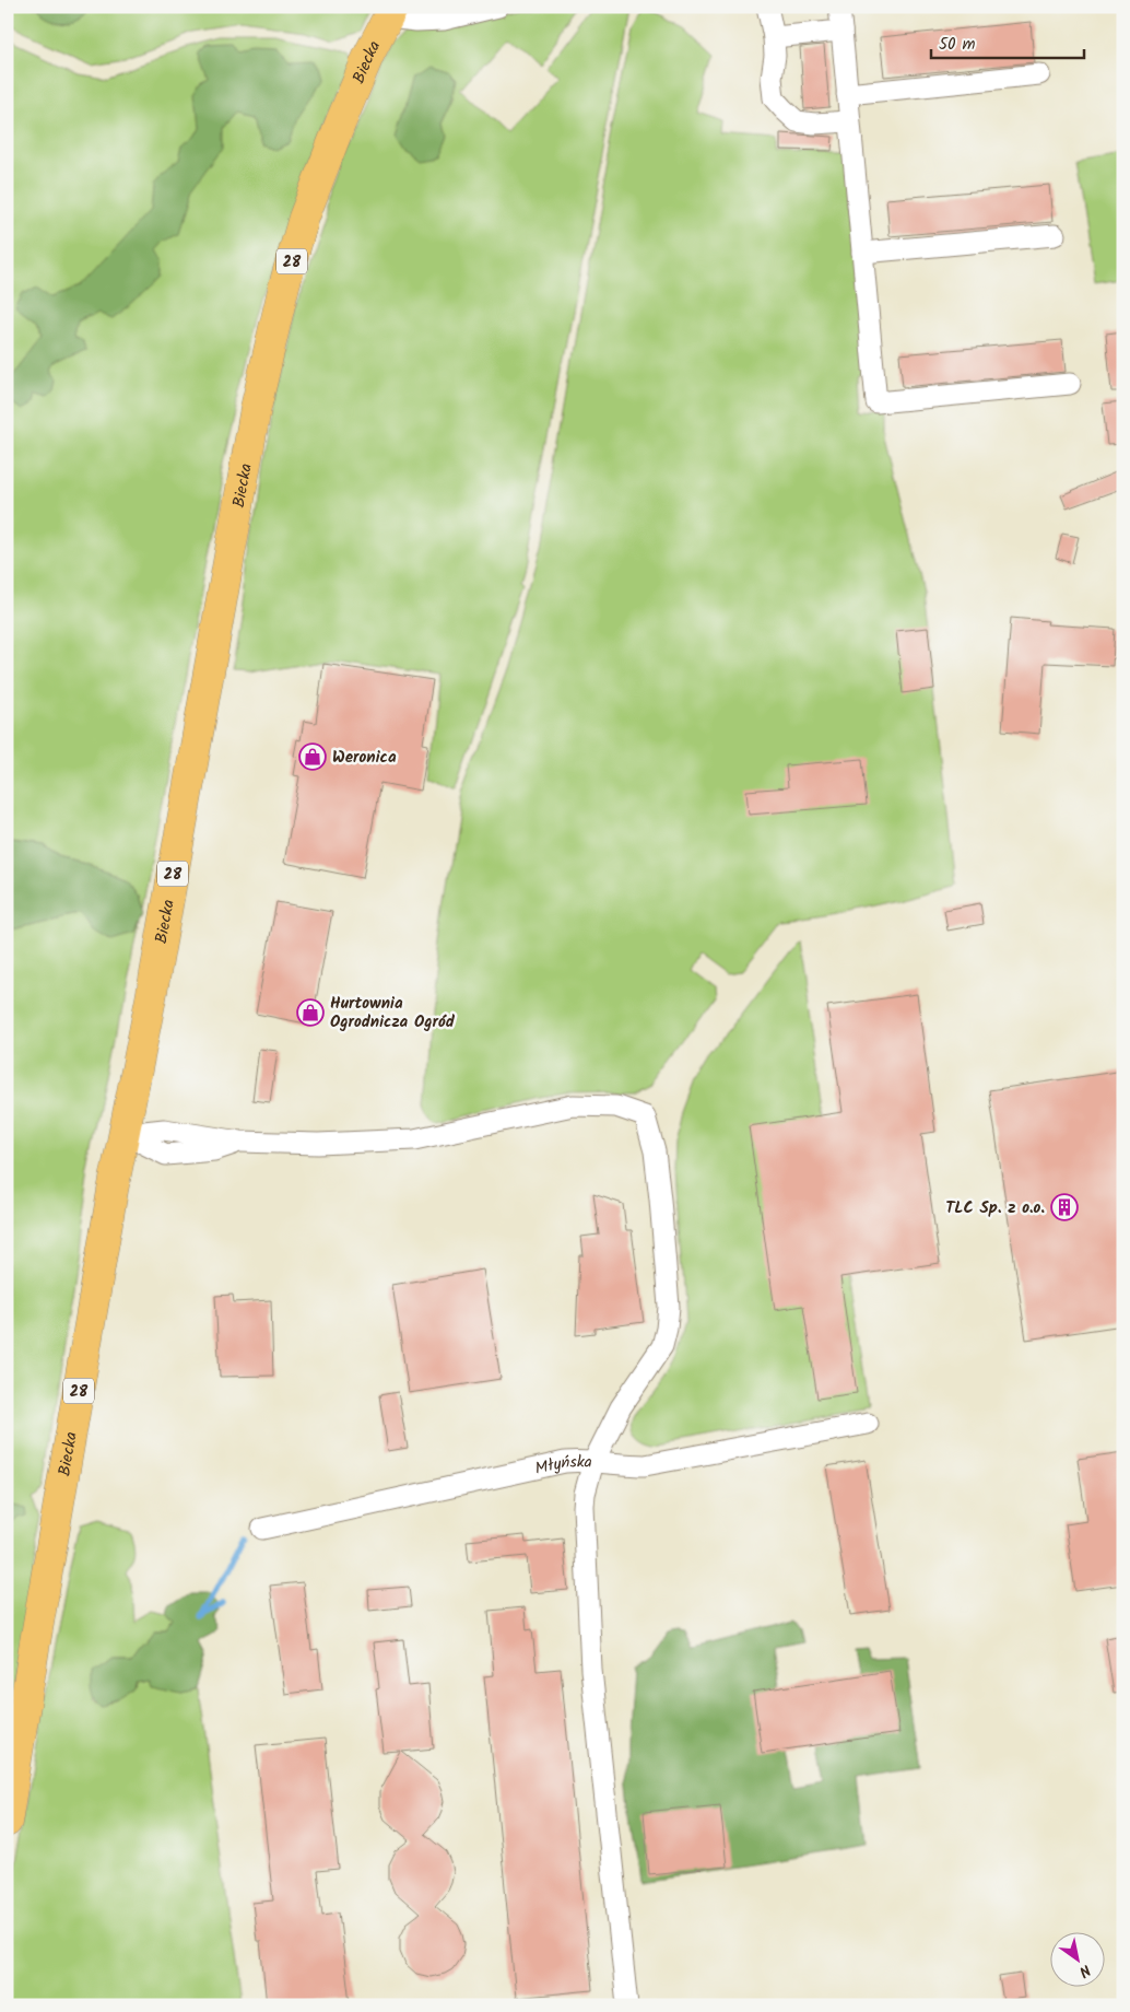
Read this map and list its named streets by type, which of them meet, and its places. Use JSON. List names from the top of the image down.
{
  "streets": {
    "main road": ["Biecka", "28"],
    "street": ["Młyńska"]
  },
  "places": {
    "shop": ["Weronica", "Hurtownia Ogrodnicza Ogród"],
    "building": ["TLC Sp. z o.o."]
  },
  "scale_bar": "50 m",
  "north": "bottom right"
}
